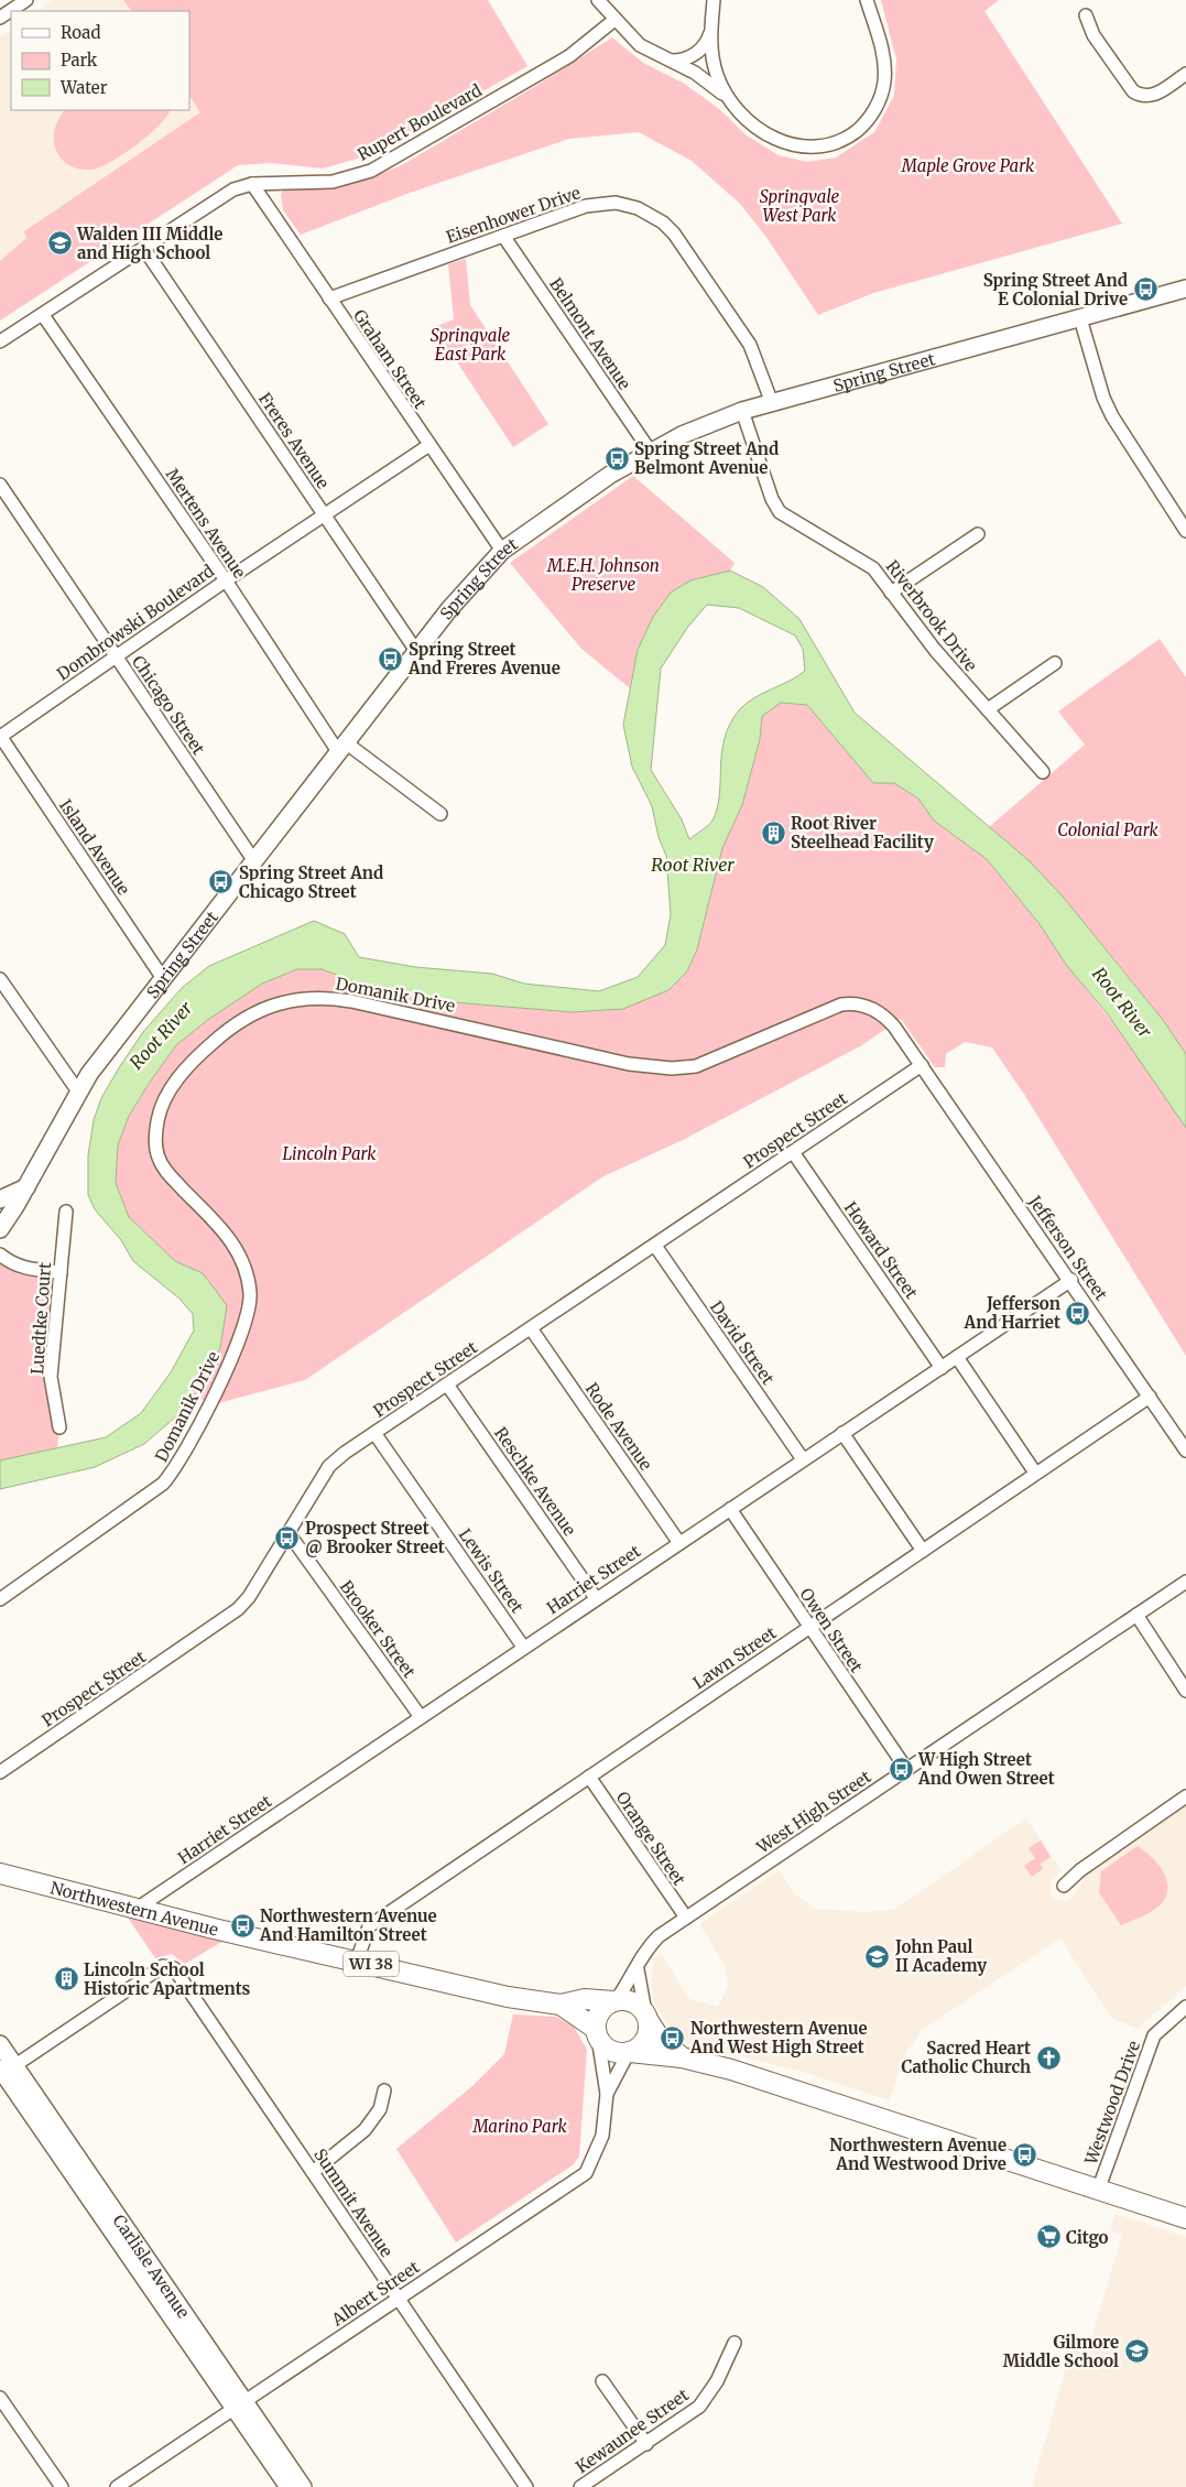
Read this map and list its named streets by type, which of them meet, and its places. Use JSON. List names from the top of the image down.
{
  "streets": {
    "main road": [
      "Spring Street",
      "Northwestern Avenue",
      "WI 38",
      "Carlisle Avenue"
    ],
    "street": [
      "Rupert Boulevard",
      "Eisenhower Drive",
      "Belmont Avenue",
      "Graham Street",
      "Freres Avenue",
      "Mertens Avenue",
      "Riverbrook Drive",
      "Dombrowski Boulevard",
      "Chicago Street",
      "Island Avenue",
      "Domanik Drive",
      "Prospect Street",
      "Jefferson Street",
      "Howard Street",
      "Luedtke Court",
      "David Street",
      "Rode Avenue",
      "Reschke Avenue",
      "Lewis Street",
      "Harriet Street",
      "Brooker Street",
      "Owen Street",
      "Lawn Street",
      "West High Street",
      "Orange Street",
      "Westwood Drive",
      "Summit Avenue",
      "Albert Street",
      "Kewaunee Street"
    ]
  },
  "crossings": [
    ["Rupert Boulevard", "Graham Street"],
    ["Rupert Boulevard", "Freres Avenue"],
    ["Rupert Boulevard", "Mertens Avenue"],
    ["Eisenhower Drive", "Belmont Avenue"],
    ["Eisenhower Drive", "Graham Street"],
    ["Eisenhower Drive", "Spring Street"],
    ["Belmont Avenue", "Spring Street"],
    ["Graham Street", "Spring Street"],
    ["Graham Street", "Dombrowski Boulevard"],
    ["Spring Street", "Freres Avenue"],
    ["Spring Street", "Mertens Avenue"],
    ["Spring Street", "Riverbrook Drive"],
    ["Spring Street", "Chicago Street"],
    ["Spring Street", "Island Avenue"],
    ["Freres Avenue", "Dombrowski Boulevard"],
    ["Mertens Avenue", "Dombrowski Boulevard"],
    ["Dombrowski Boulevard", "Chicago Street"],
    ["Dombrowski Boulevard", "Island Avenue"],
    ["Domanik Drive", "Prospect Street"],
    ["Domanik Drive", "Jefferson Street"],
    ["Prospect Street", "Jefferson Street"],
    ["Prospect Street", "Howard Street"],
    ["Prospect Street", "David Street"],
    ["Prospect Street", "Rode Avenue"],
    ["Prospect Street", "Reschke Avenue"],
    ["Prospect Street", "Lewis Street"],
    ["Prospect Street", "Brooker Street"],
    ["Jefferson Street", "Harriet Street"],
    ["Jefferson Street", "Lawn Street"],
    ["Howard Street", "Harriet Street"],
    ["David Street", "Harriet Street"],
    ["Rode Avenue", "Harriet Street"],
    ["Reschke Avenue", "Harriet Street"],
    ["Lewis Street", "Harriet Street"],
    ["Harriet Street", "Brooker Street"],
    ["Harriet Street", "Owen Street"],
    ["Harriet Street", "Northwestern Avenue"],
    ["Owen Street", "Lawn Street"],
    ["Owen Street", "West High Street"],
    ["Lawn Street", "Orange Street"],
    ["Lawn Street", "Northwestern Avenue"],
    ["West High Street", "Orange Street"],
    ["West High Street", "Northwestern Avenue"],
    ["West High Street", "WI 38"],
    ["West High Street", "Albert Street"],
    ["Northwestern Avenue", "WI 38"],
    ["Northwestern Avenue", "Albert Street"],
    ["WI 38", "Westwood Drive"],
    ["WI 38", "Albert Street"],
    ["Summit Avenue", "Carlisle Avenue"],
    ["Summit Avenue", "Albert Street"],
    ["Carlisle Avenue", "Albert Street"]
  ],
  "water": ["Root River"],
  "parks": [
    "Maple Grove Park",
    "Springvale West Park",
    "Springvale East Park",
    "M.E.H. Johnson Preserve",
    "Colonial Park",
    "Lincoln Park",
    "Marino Park"
  ],
  "places": {
    "school or university": ["Walden III Middle and High School", "John Paul II Academy", "Gilmore Middle School"],
    "bus stop": [
      "Spring Street And E Colonial Drive",
      "Spring Street And Belmont Avenue",
      "Spring Street And Freres Avenue",
      "Spring Street And Chicago Street",
      "Jefferson And Harriet",
      "Prospect Street @ Brooker Street",
      "W High Street And Owen Street",
      "Northwestern Avenue And Hamilton Street",
      "Northwestern Avenue And West High Street",
      "Northwestern Avenue And Westwood Drive"
    ],
    "building": ["Root River Steelhead Facility", "Lincoln School Historic Apartments"],
    "church": ["Sacred Heart Catholic Church"],
    "supermarket": ["Citgo"]
  },
  "legend": ["Road", "Park", "Water"]
}
